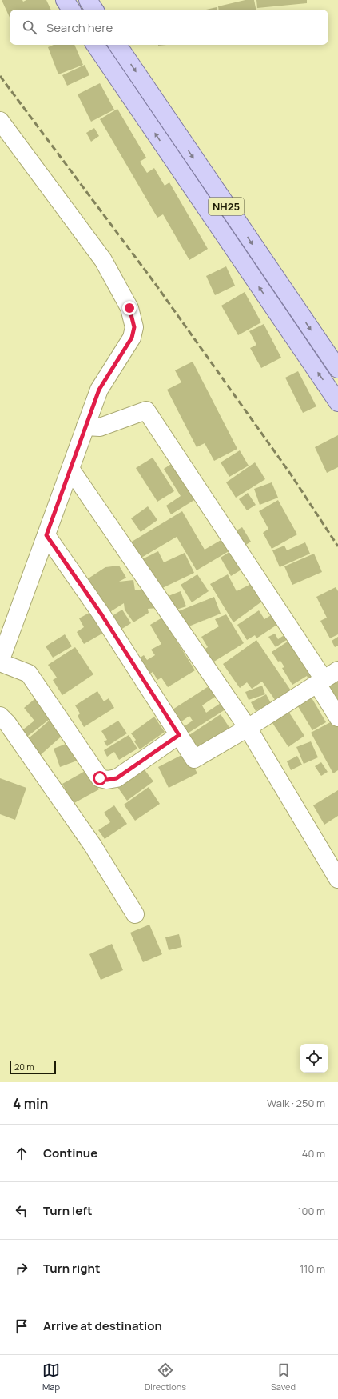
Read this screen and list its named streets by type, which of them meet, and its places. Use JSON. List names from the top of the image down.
{
  "streets": {
    "main road": ["NH25"]
  },
  "scale_bar": "20 m",
  "page": {
    "search": "Search here",
    "scale": "20 m",
    "heading": ["4 min", "Walk · 250 m"],
    "list": [
      ["Continue", "40 m"],
      ["Turn left", "100 m"],
      ["Turn right", "110 m"],
      "Arrive at destination"
    ],
    "nav": ["Map", "Directions", "Saved"]
  }
}
